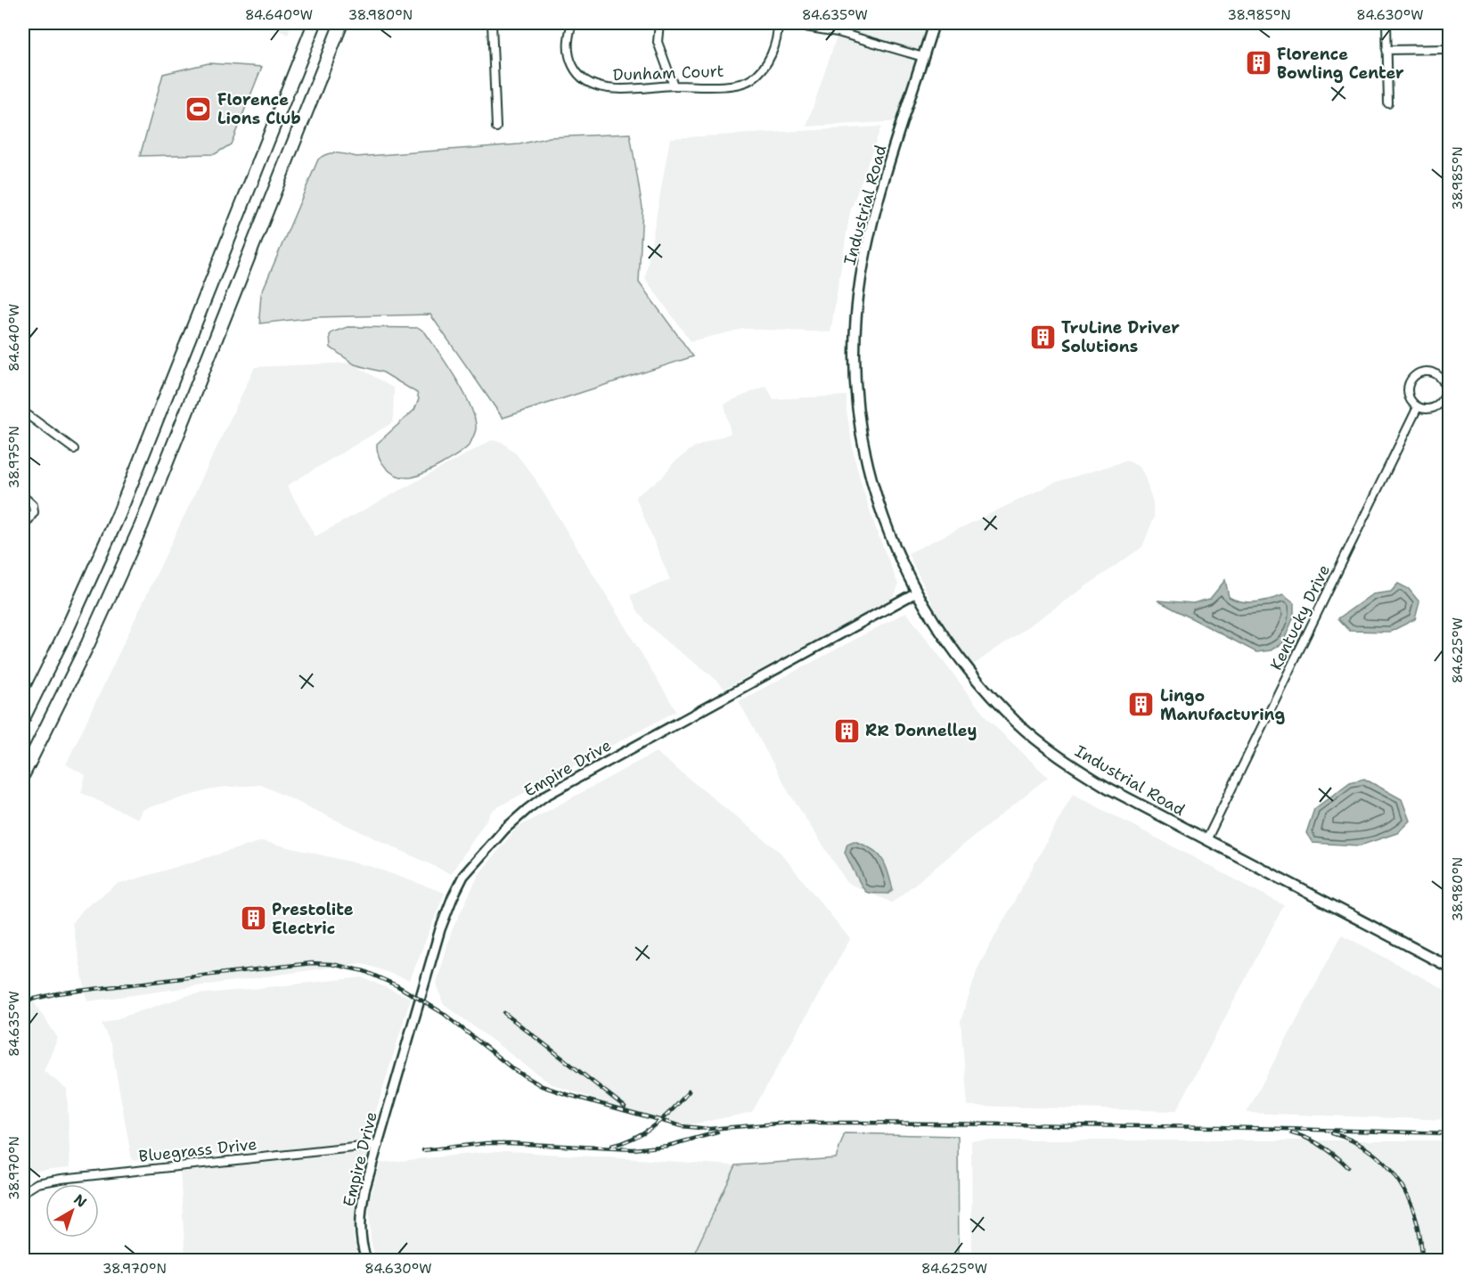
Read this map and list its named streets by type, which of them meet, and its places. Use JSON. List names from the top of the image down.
{
  "streets": {
    "main road": ["Industrial Road"],
    "street": [
      "Dunham Court",
      "Kentucky Drive",
      "Empire Drive",
      "Bluegrass Drive"
    ]
  },
  "crossings": [
    ["Industrial Road", "Kentucky Drive"],
    ["Industrial Road", "Empire Drive"],
    ["Empire Drive", "Bluegrass Drive"]
  ],
  "places": {
    "building": [
      "Florence Bowling Center",
      "TruLine Driver Solutions",
      "Lingo Manufacturing",
      "RR Donnelley",
      "Prestolite Electric"
    ],
    "sports": ["Florence Lions Club"]
  },
  "north": "top right",
  "coordinates": [
    "84.640°W",
    "38.980°N",
    "84.635°W",
    "38.985°N",
    "84.630°W",
    "38.975°N",
    "84.625°W",
    "38.970°N"
  ]
}
